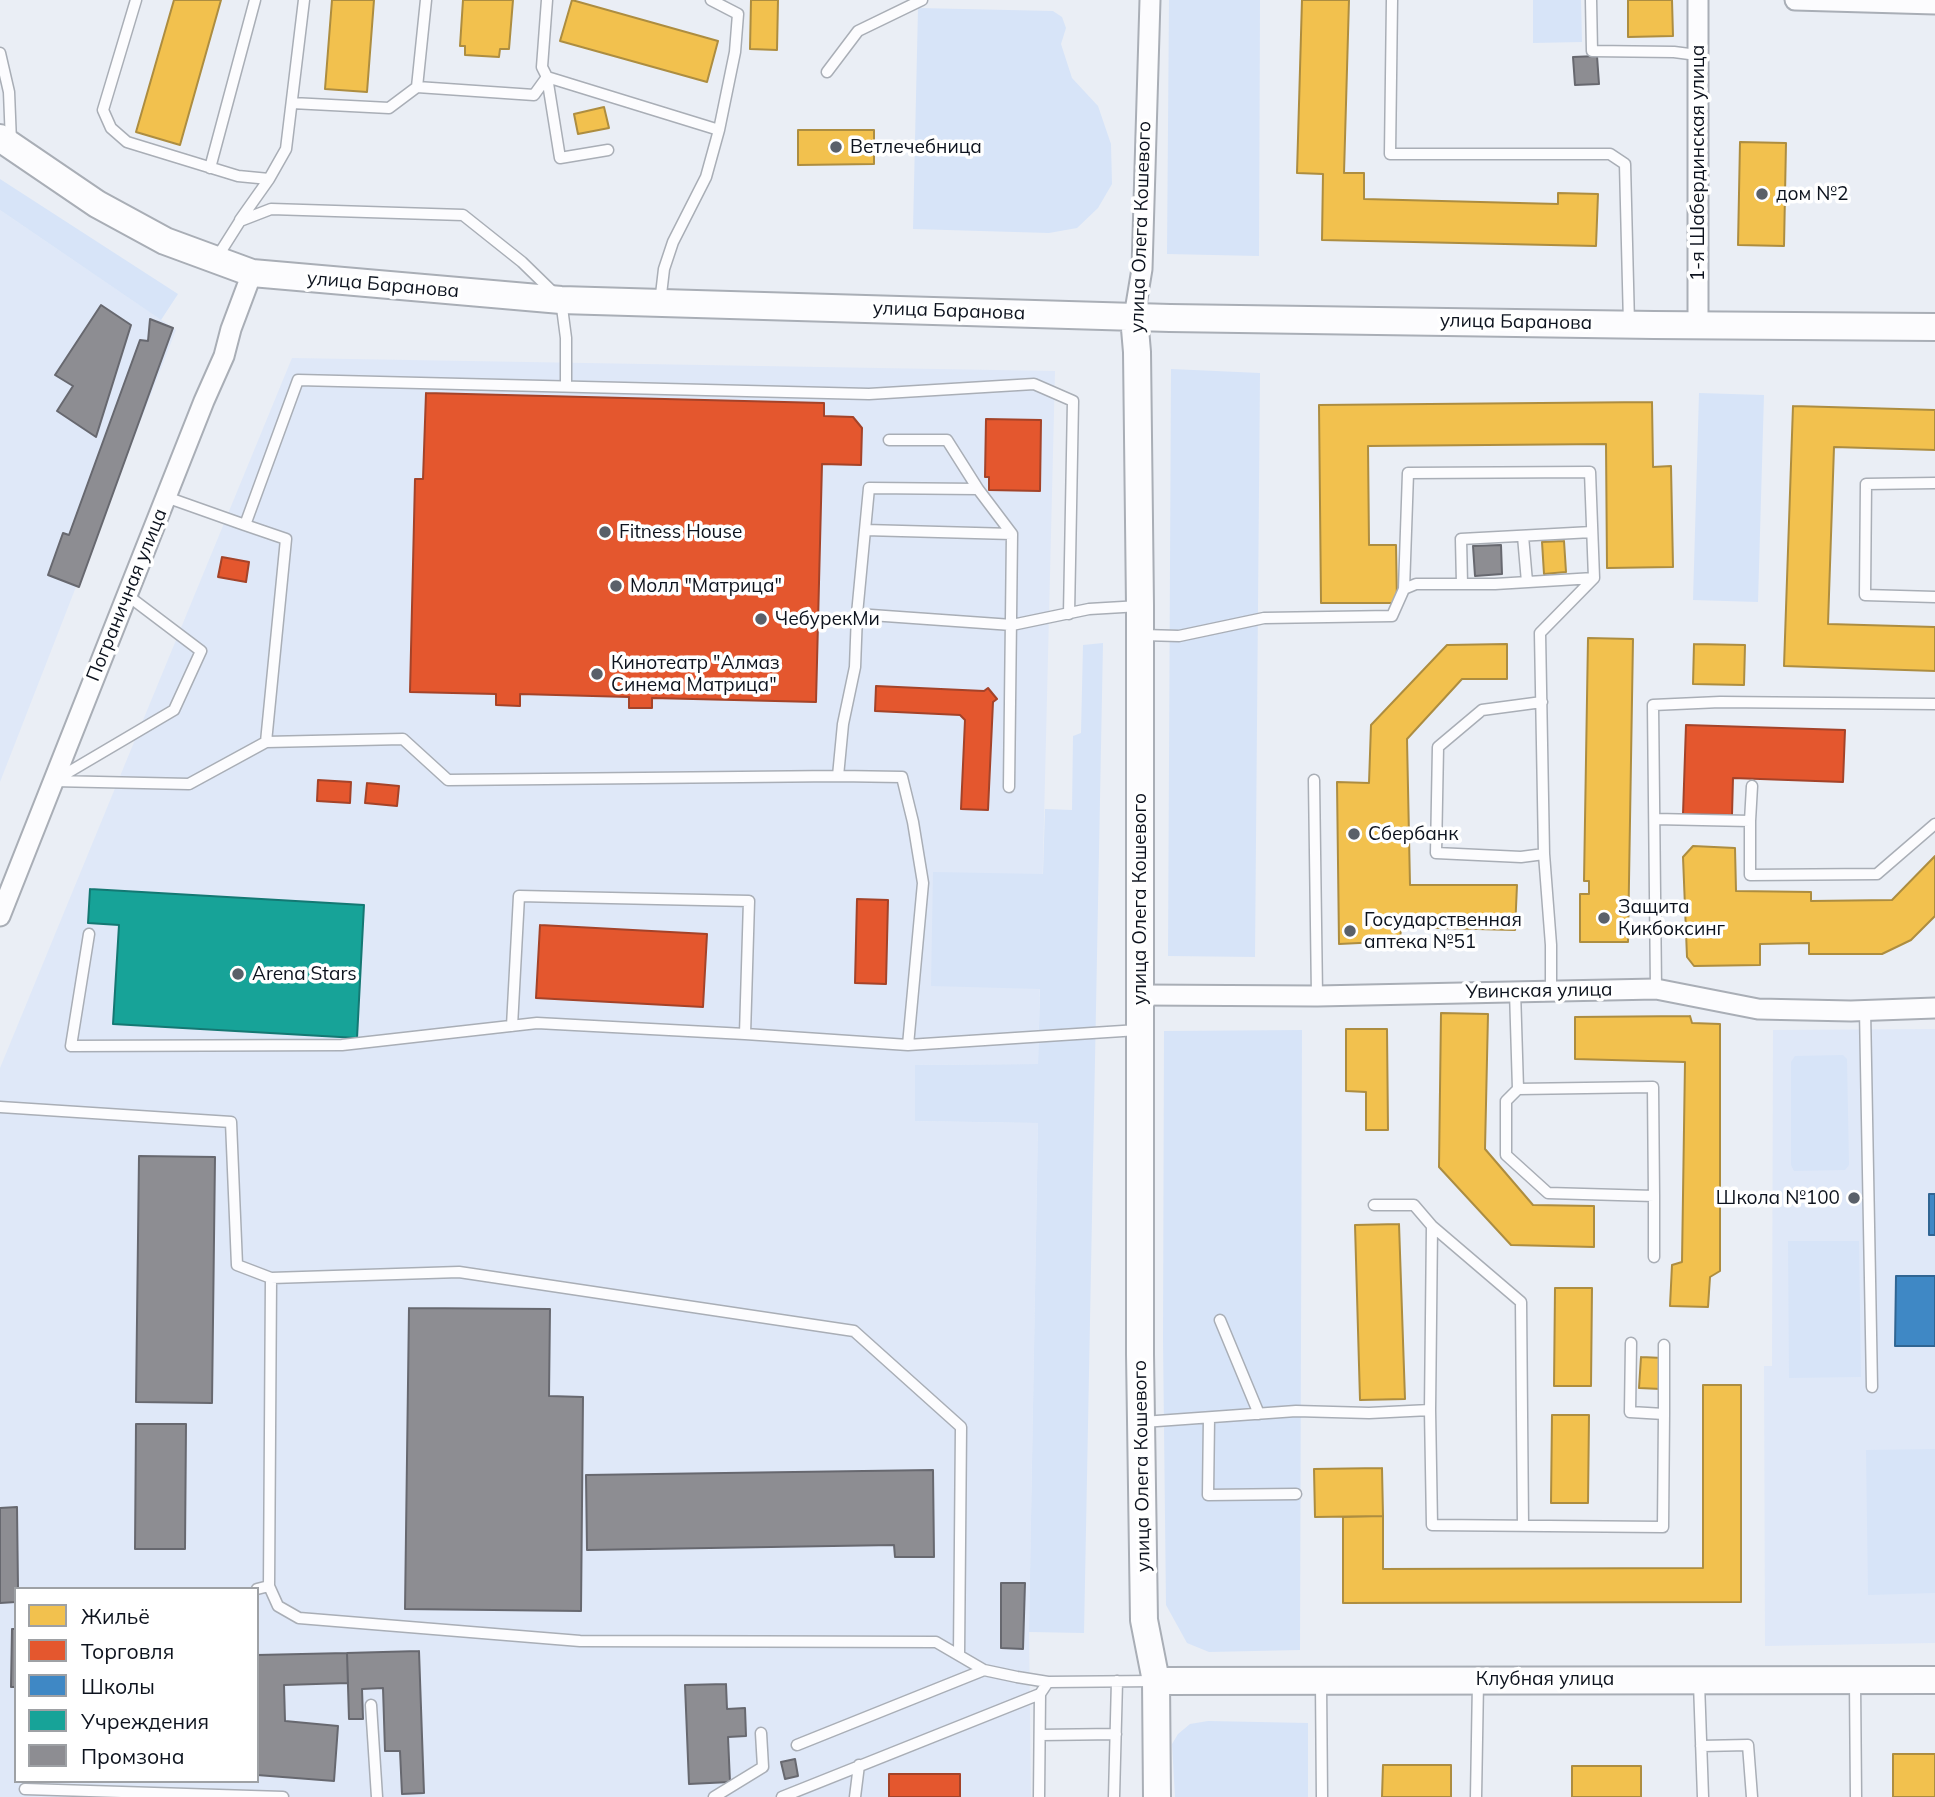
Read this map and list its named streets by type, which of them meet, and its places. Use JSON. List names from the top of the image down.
{
  "streets": {
    "main road": ["улица Олега Кошевого", "улица Баранова", "Клубная улица"],
    "street": ["1-я Шабердинская улица", "Пограничная улица", "Увинская улица"]
  },
  "crossings": [
    ["1-я Шабердинская улица", "улица Баранова"],
    ["улица Олега Кошевого", "улица Баранова"],
    ["улица Олега Кошевого", "Увинская улица"],
    ["улица Олега Кошевого", "Клубная улица"],
    ["улица Баранова", "Пограничная улица"]
  ],
  "places": [
    "Ветлечебница",
    "дом №2",
    "Fitness House",
    "Молл \"Матрица\"",
    "ЧебурекМи",
    "Кинотеатр \"Алмаз Синема Матрица\"",
    "Сбербанк",
    "Защита Кикбоксинг",
    "Государственная аптека №51",
    "Arena Stars",
    "Школа №100"
  ],
  "legend": [
    "Жильё",
    "Торговля",
    "Школы",
    "Учреждения",
    "Промзона"
  ]
}
